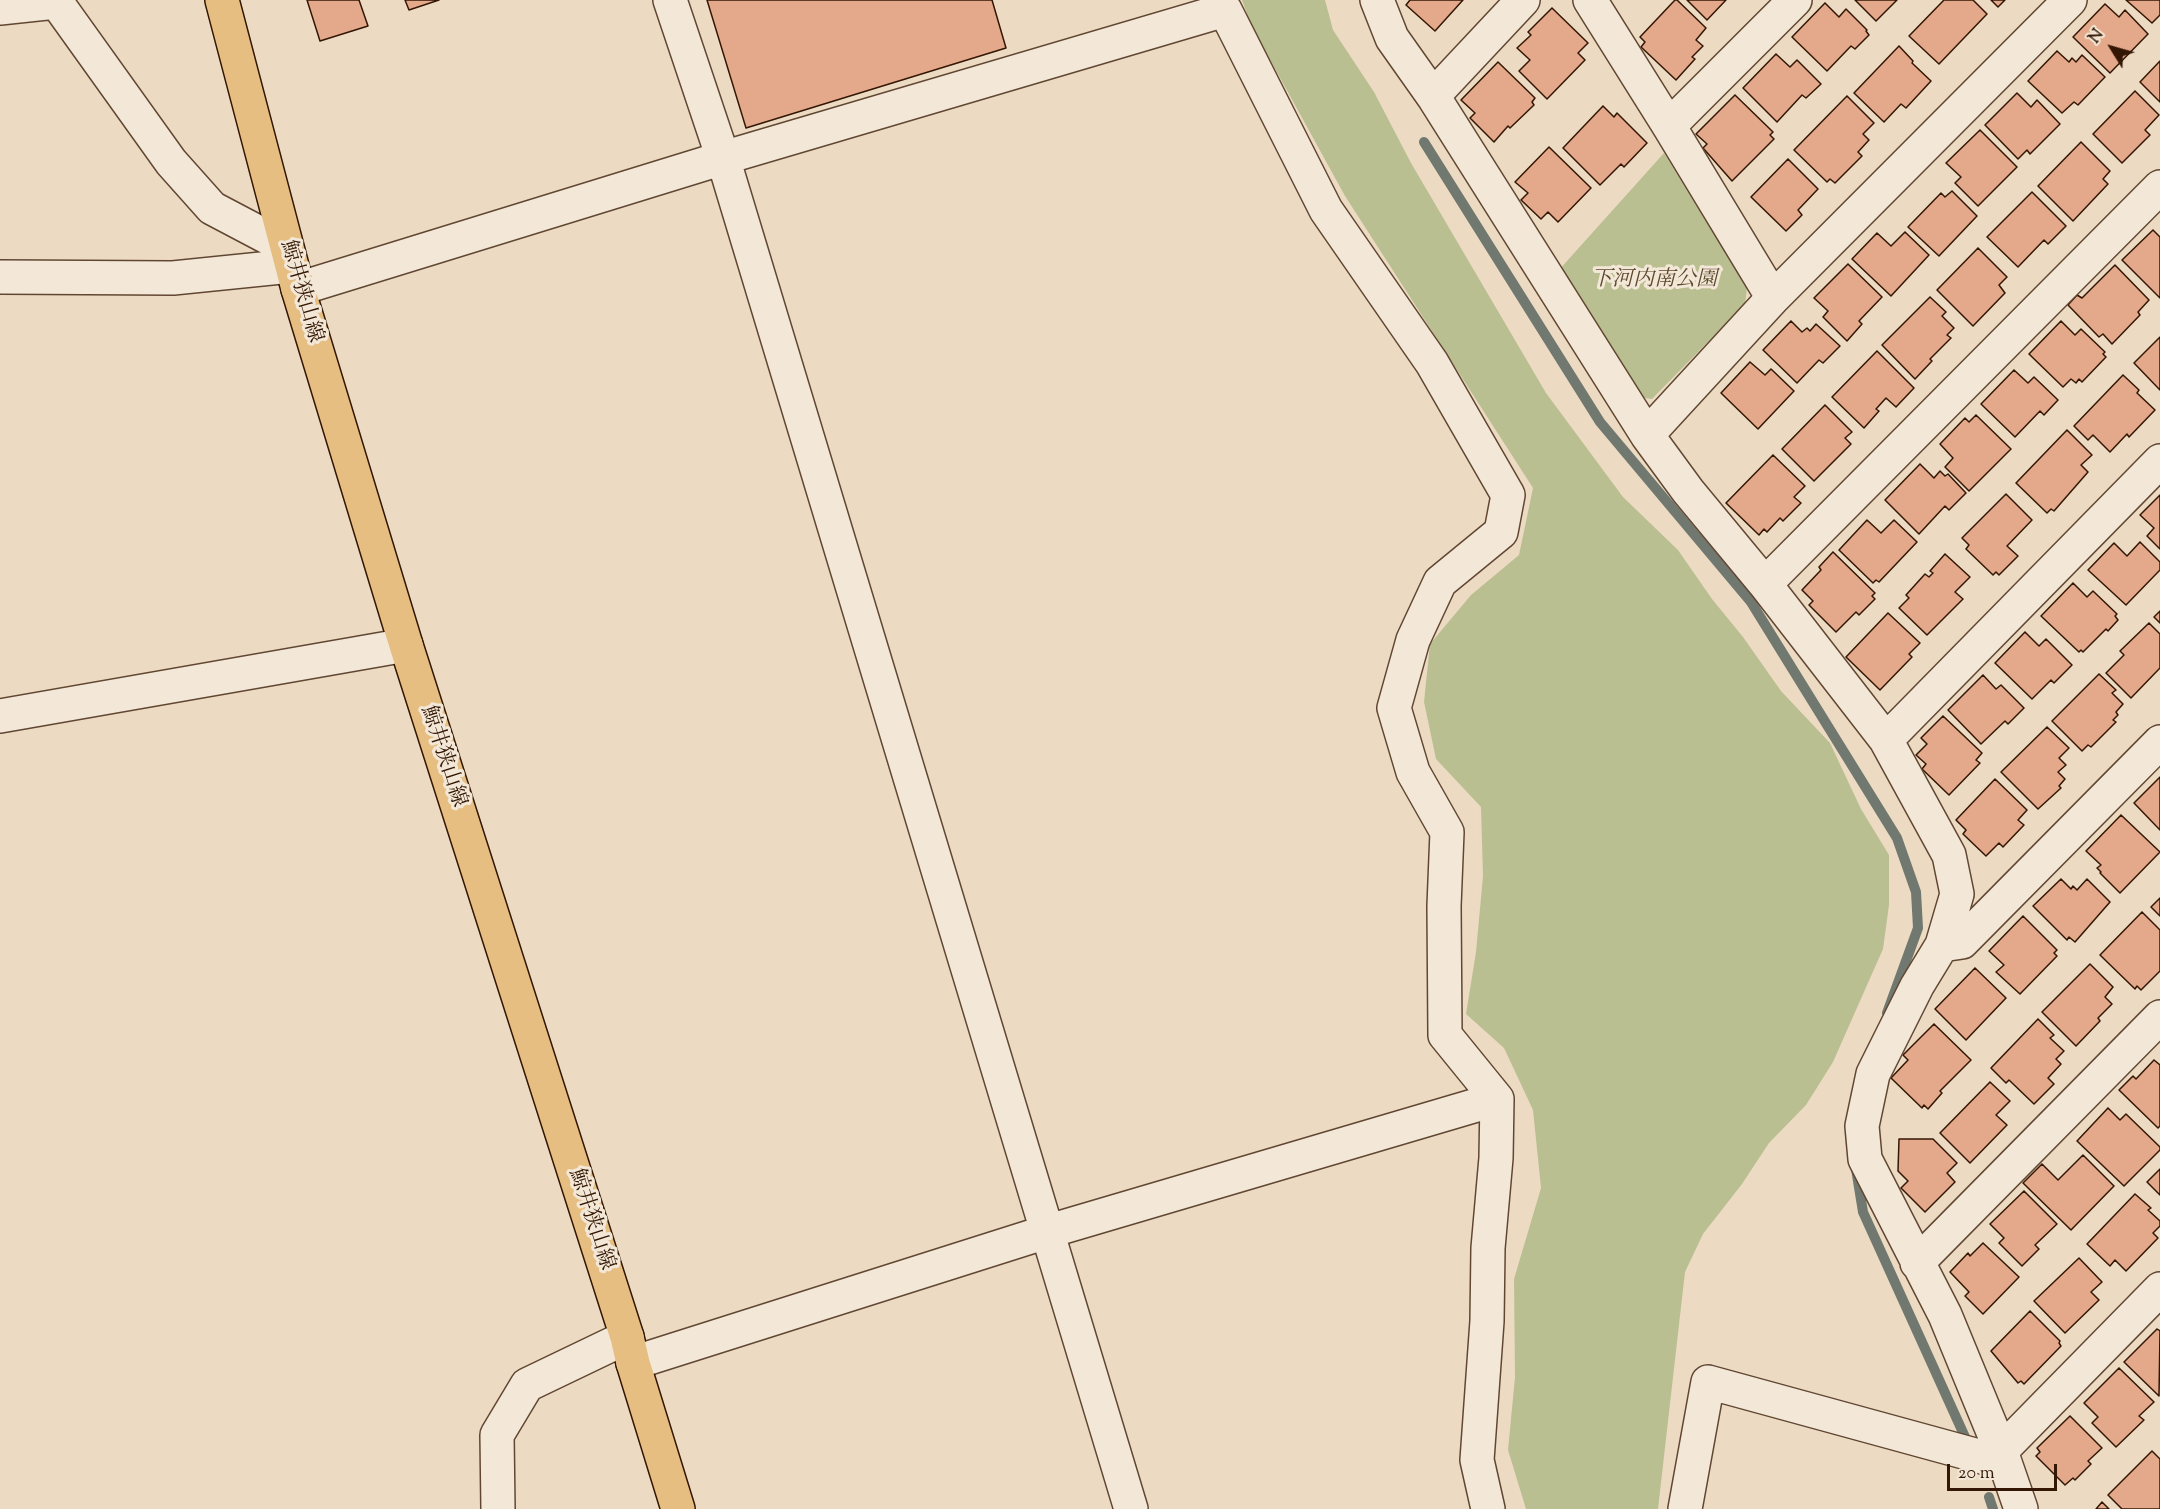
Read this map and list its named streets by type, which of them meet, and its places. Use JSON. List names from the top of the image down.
{
  "streets": {
    "main road": ["鯨井狭山線"]
  },
  "parks": ["下河内南公園"],
  "scale_bar": "20 m",
  "north": "top left"
}
